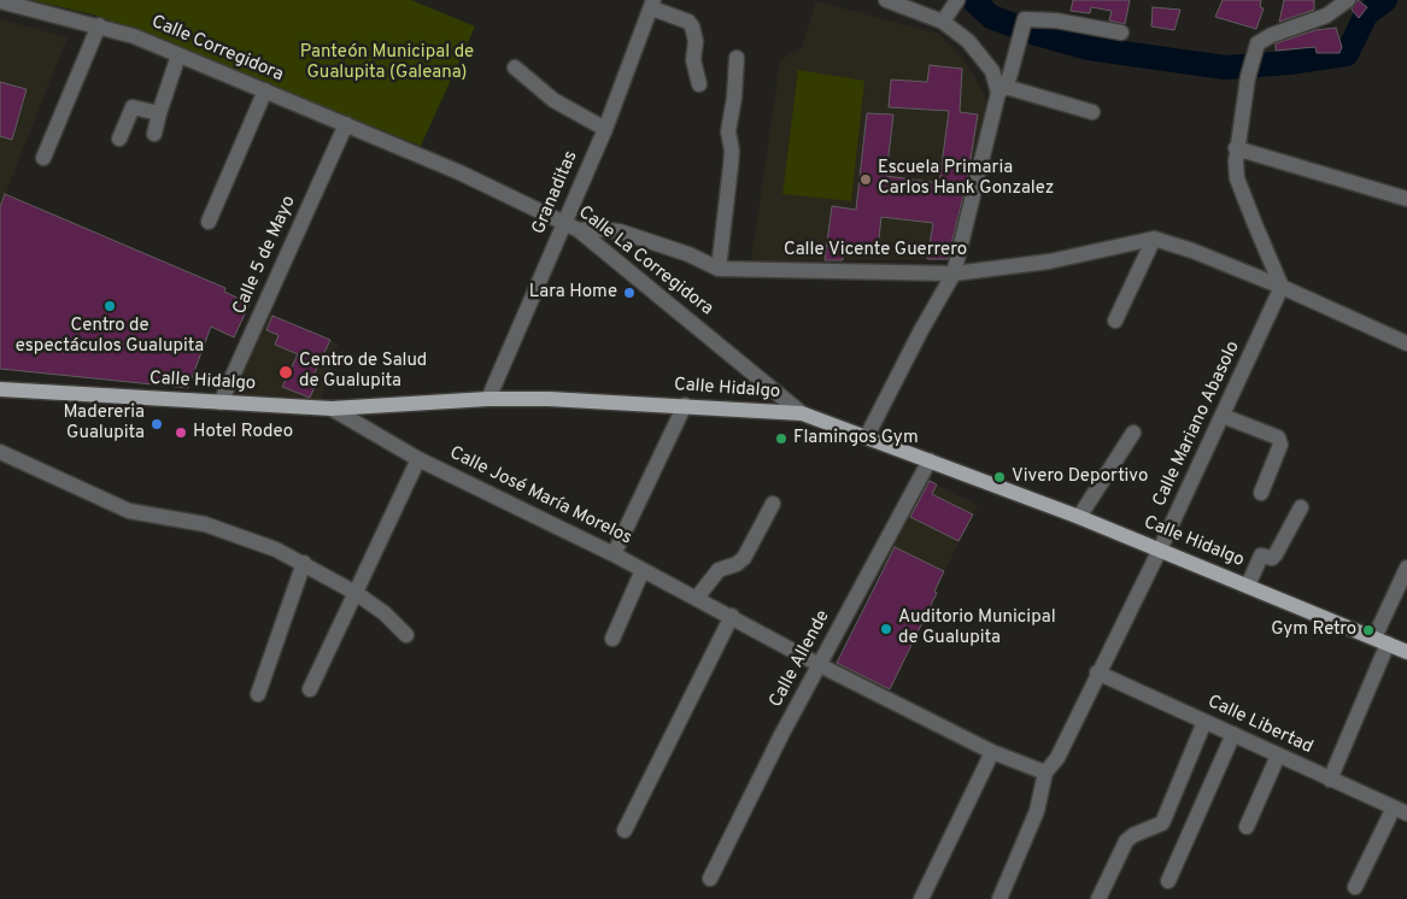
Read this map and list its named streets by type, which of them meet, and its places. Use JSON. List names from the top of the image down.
{
  "streets": {
    "main road": ["Calle Hidalgo"],
    "street": [
      "Calle Corregidora",
      "Granaditas",
      "Calle Vicente Guerrero",
      "Calle 5 de Mayo",
      "Calle La Corregidora",
      "Calle Mariano Abasolo",
      "Calle José María Morelos",
      "Calle Allende",
      "Calle Libertad"
    ]
  },
  "crossings": [
    ["Calle Corregidora", "Calle 5 de Mayo"],
    ["Calle Corregidora", "Calle La Corregidora"],
    ["Granaditas", "Calle La Corregidora"],
    ["Granaditas", "Calle Hidalgo"],
    ["Calle Vicente Guerrero", "Calle La Corregidora"],
    ["Calle Vicente Guerrero", "Calle Mariano Abasolo"],
    ["Calle 5 de Mayo", "Calle La Corregidora"],
    ["Calle 5 de Mayo", "Calle Hidalgo"],
    ["Calle La Corregidora", "Calle Hidalgo"],
    ["Calle Hidalgo", "Calle Mariano Abasolo"],
    ["Calle Hidalgo", "Calle José María Morelos"],
    ["Calle Hidalgo", "Calle Allende"],
    ["Calle Mariano Abasolo", "Calle José María Morelos"],
    ["Calle Mariano Abasolo", "Calle Libertad"],
    ["Calle José María Morelos", "Calle Allende"]
  ],
  "parks": ["Panteón Municipal de Gualupita (Galeana)"],
  "places": [
    "Escuela Primaria Carlos Hank Gonzalez",
    "Lara Home",
    "Centro de espectáculos Gualupita",
    "Centro de Salud de Gualupita",
    "Madereria Gualupita",
    "Hotel Rodeo",
    "Flamingos Gym",
    "Vivero Deportivo",
    "Auditorio Municipal de Gualupita",
    "Gym Retro"
  ]
}
